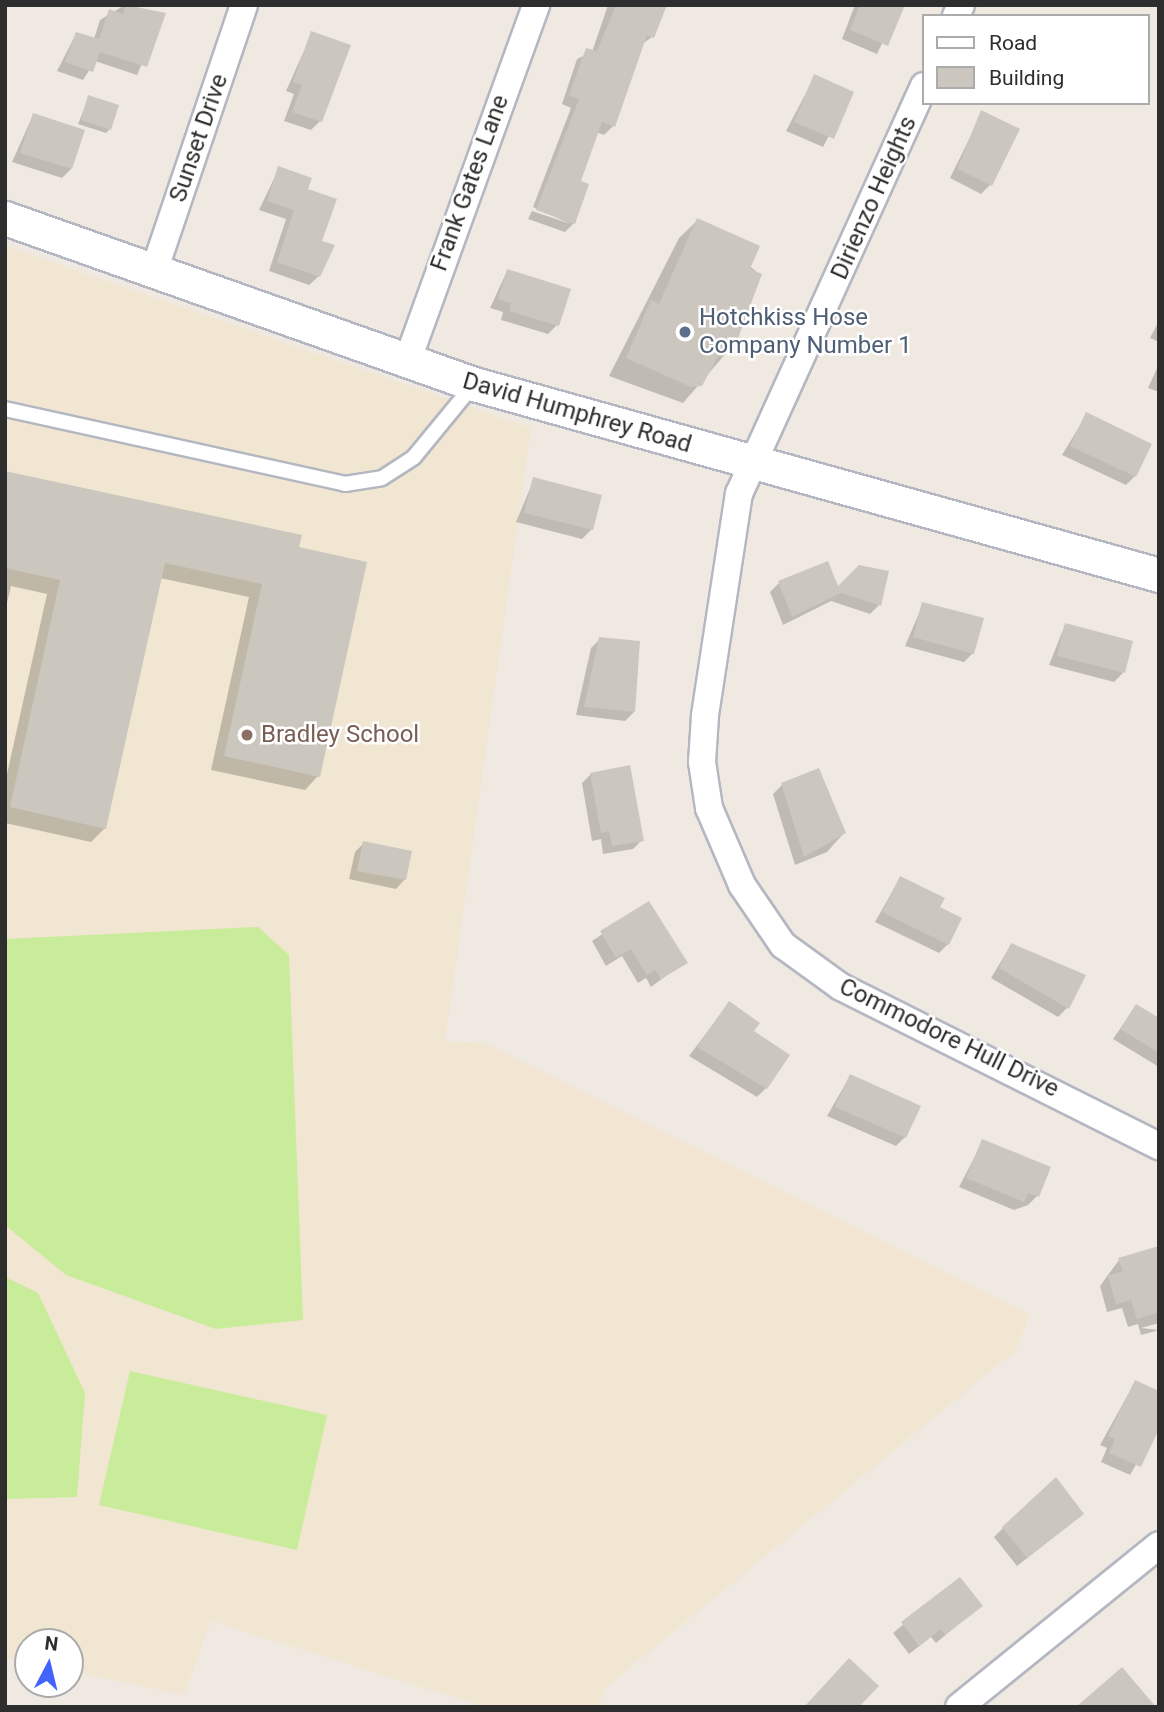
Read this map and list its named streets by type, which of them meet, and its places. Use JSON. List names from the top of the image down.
{
  "streets": {
    "street": [
      "Sunset Drive",
      "Frank Gates Lane",
      "Dirienzo Heights",
      "David Humphrey Road",
      "Commodore Hull Drive"
    ]
  },
  "crossings": [
    ["Sunset Drive", "David Humphrey Road"],
    ["Frank Gates Lane", "David Humphrey Road"],
    ["Dirienzo Heights", "David Humphrey Road"],
    ["Dirienzo Heights", "Commodore Hull Drive"],
    ["David Humphrey Road", "Commodore Hull Drive"]
  ],
  "places": ["Hotchkiss Hose Company Number 1", "Bradley School"],
  "legend": ["Road", "Building"],
  "north": "top"
}
